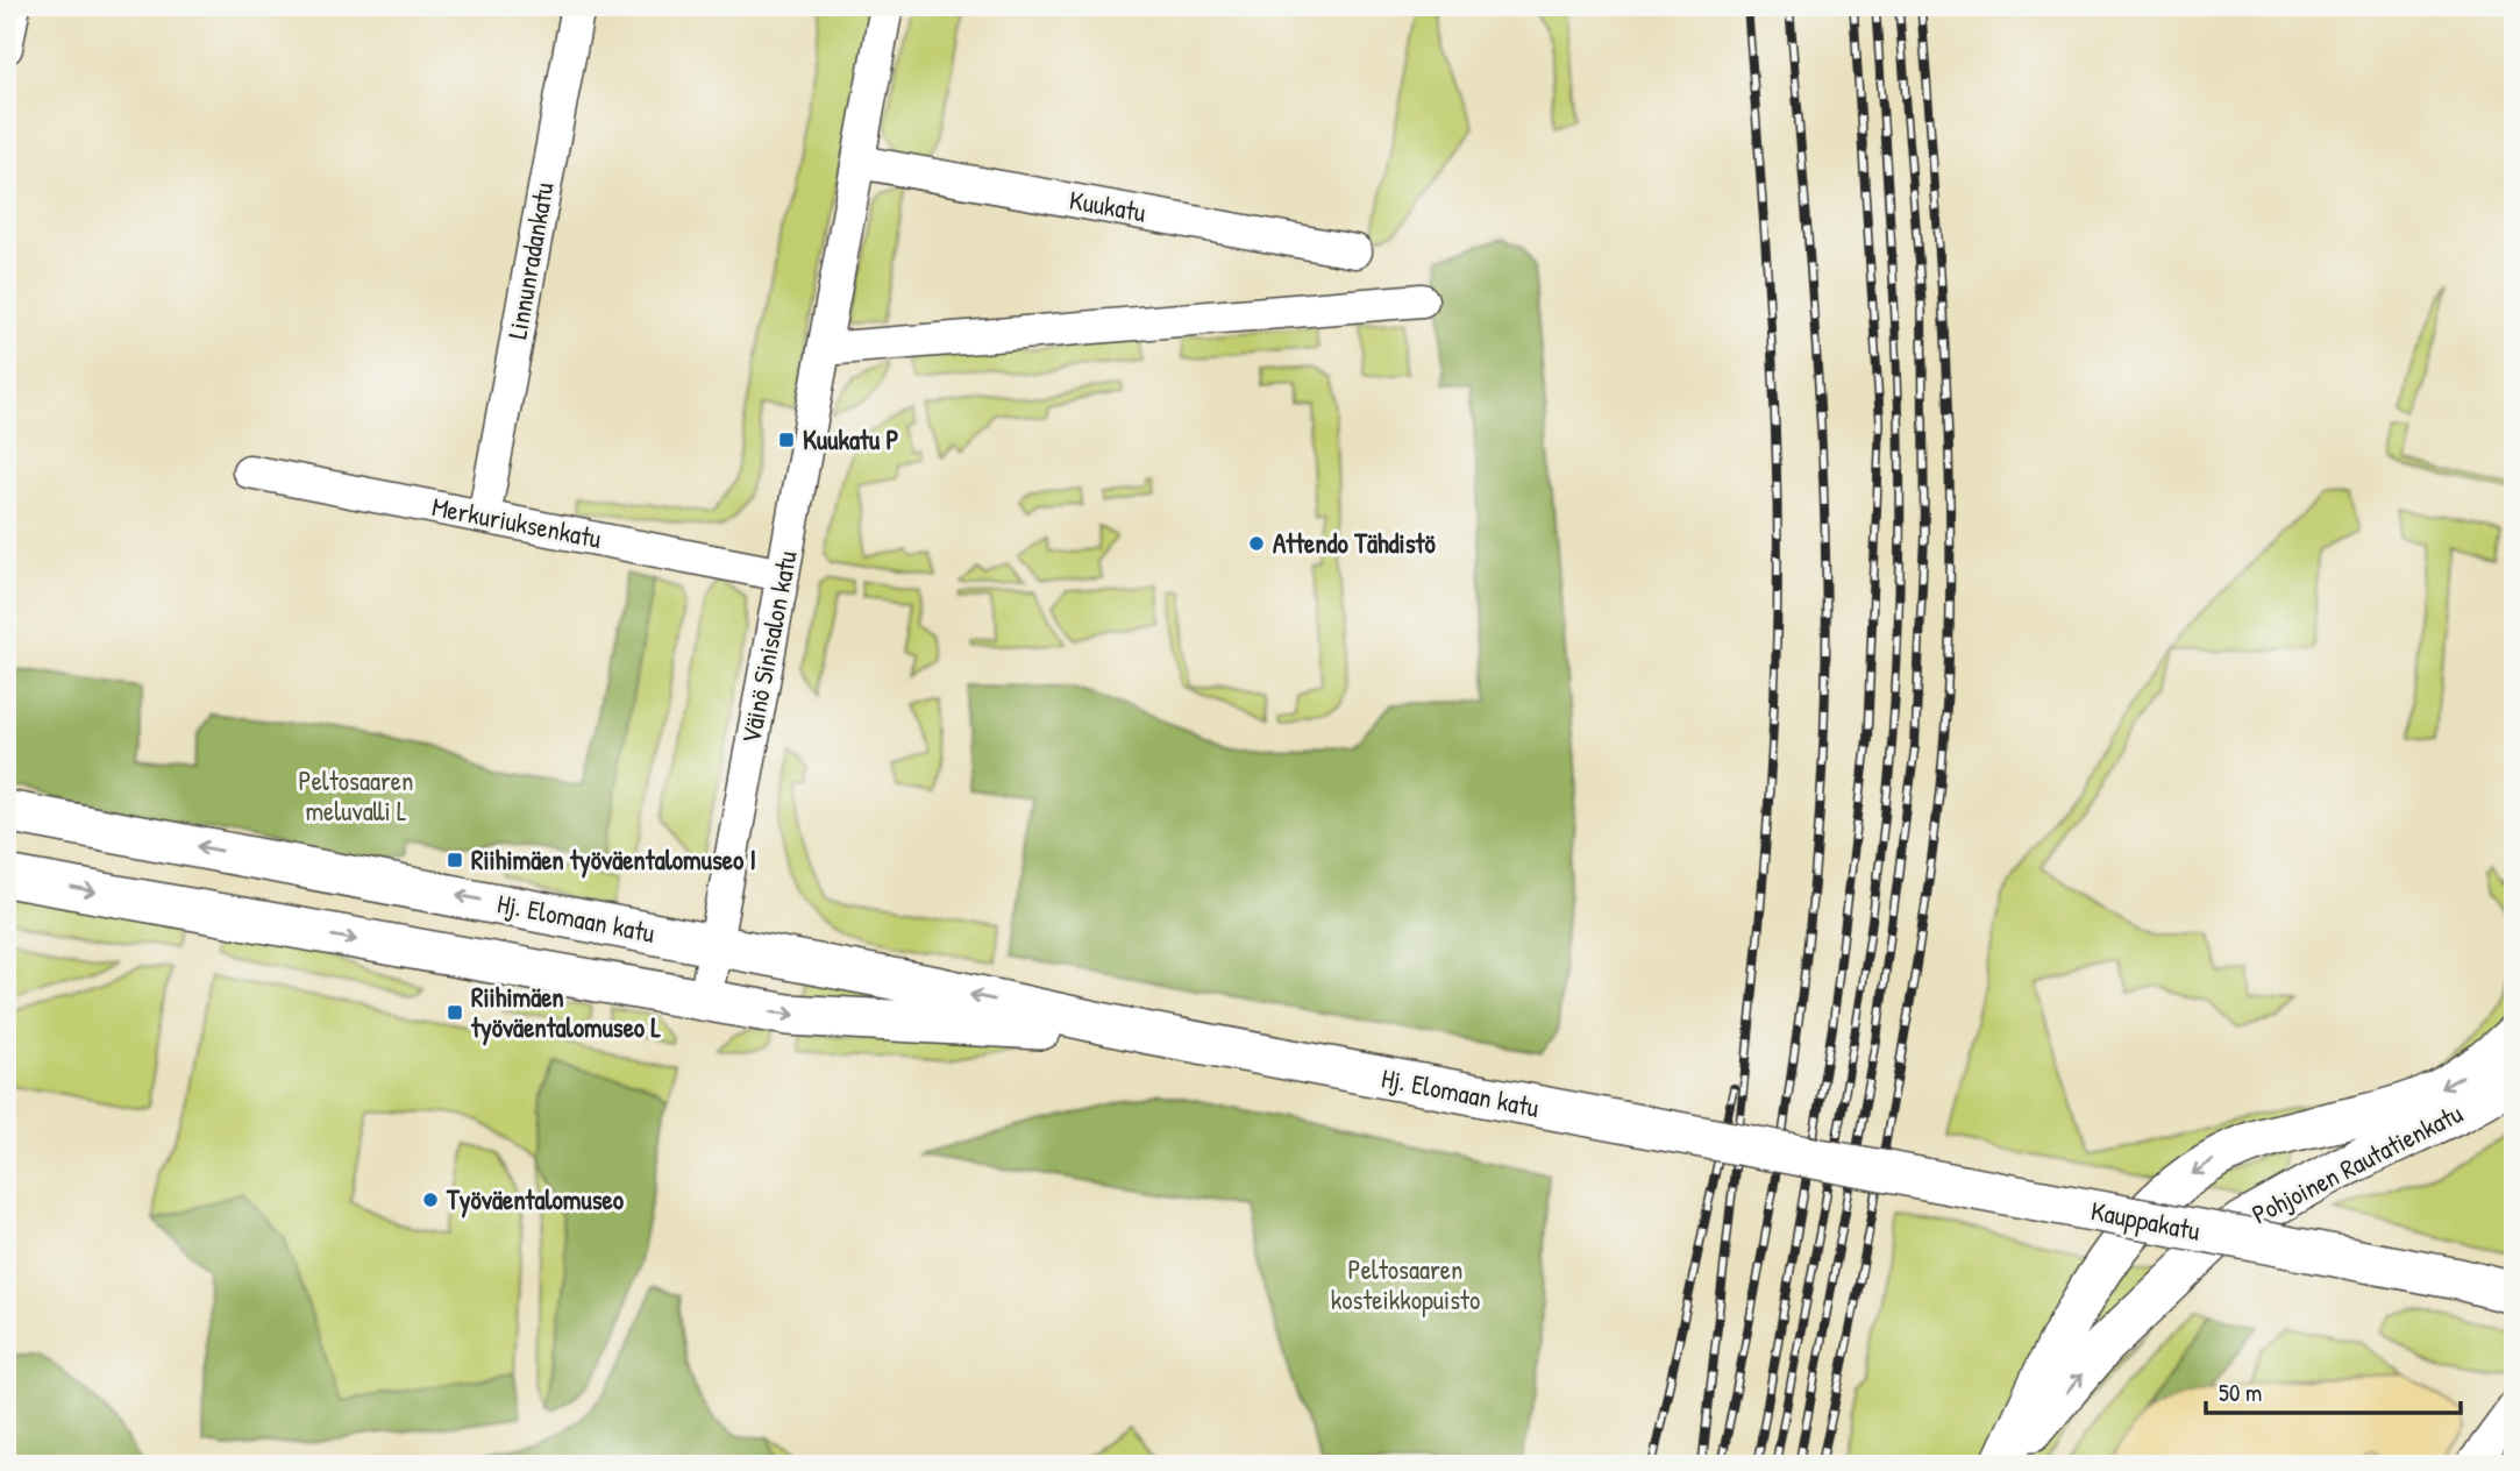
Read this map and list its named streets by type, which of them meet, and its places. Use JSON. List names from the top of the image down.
{
  "streets": {
    "street": [
      "Kuukatu",
      "Linnunradankatu",
      "Merkuriuksenkatu",
      "Väinö Sinisalon katu",
      "Hj. Elomaan katu",
      "Pohjoinen Rautatienkatu",
      "Kauppakatu"
    ]
  },
  "crossings": [
    ["Kuukatu", "Väinö Sinisalon katu"],
    ["Linnunradankatu", "Merkuriuksenkatu"],
    ["Merkuriuksenkatu", "Väinö Sinisalon katu"],
    ["Väinö Sinisalon katu", "Hj. Elomaan katu"],
    ["Hj. Elomaan katu", "Kauppakatu"]
  ],
  "parks": ["Peltosaaren meluvalli L", "Peltosaaren kosteikkopuisto"],
  "places": {
    "transit": ["Kuukatu P", "Riihimäen työväentalomuseo I", "Riihimäen työväentalomuseo L"],
    "other": ["Attendo Tähdistö", "Työväentalomuseo"]
  },
  "scale_bar": "50 m"
}
